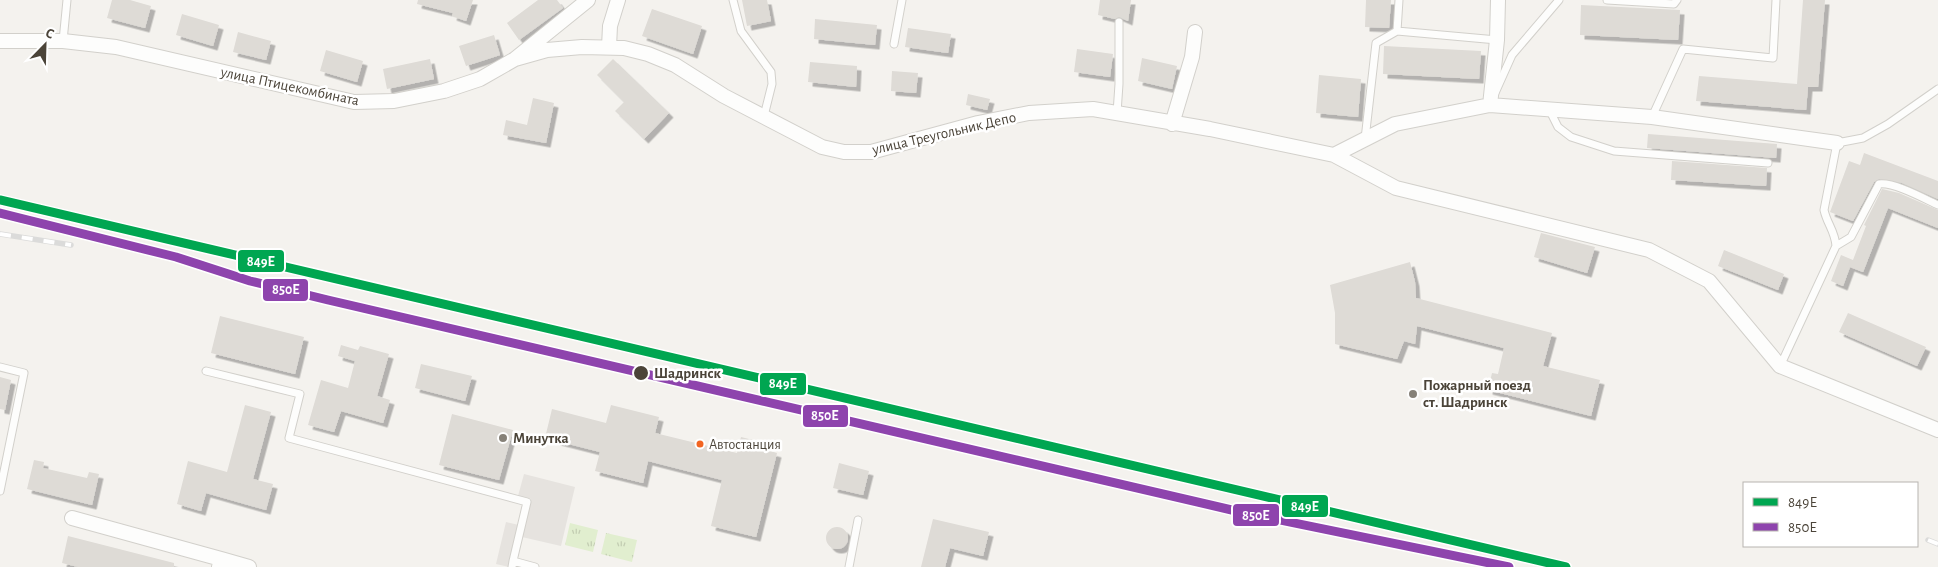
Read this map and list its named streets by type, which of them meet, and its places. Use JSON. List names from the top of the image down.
{
  "streets": {
    "street": ["улица Птицекомбината", "улица Треугольник Депо"]
  },
  "crossings": [
    ["улица Птицекомбината", "улица Треугольник Депо"]
  ],
  "places": [
    "Шадринск",
    "Пожарный поезд ст. Шадринск",
    "Минутка",
    "Автостанция"
  ],
  "lines": ["transit line 849Е", "transit line 850Е"],
  "legend": ["849Е", "850Е"],
  "north": "top right"
}
